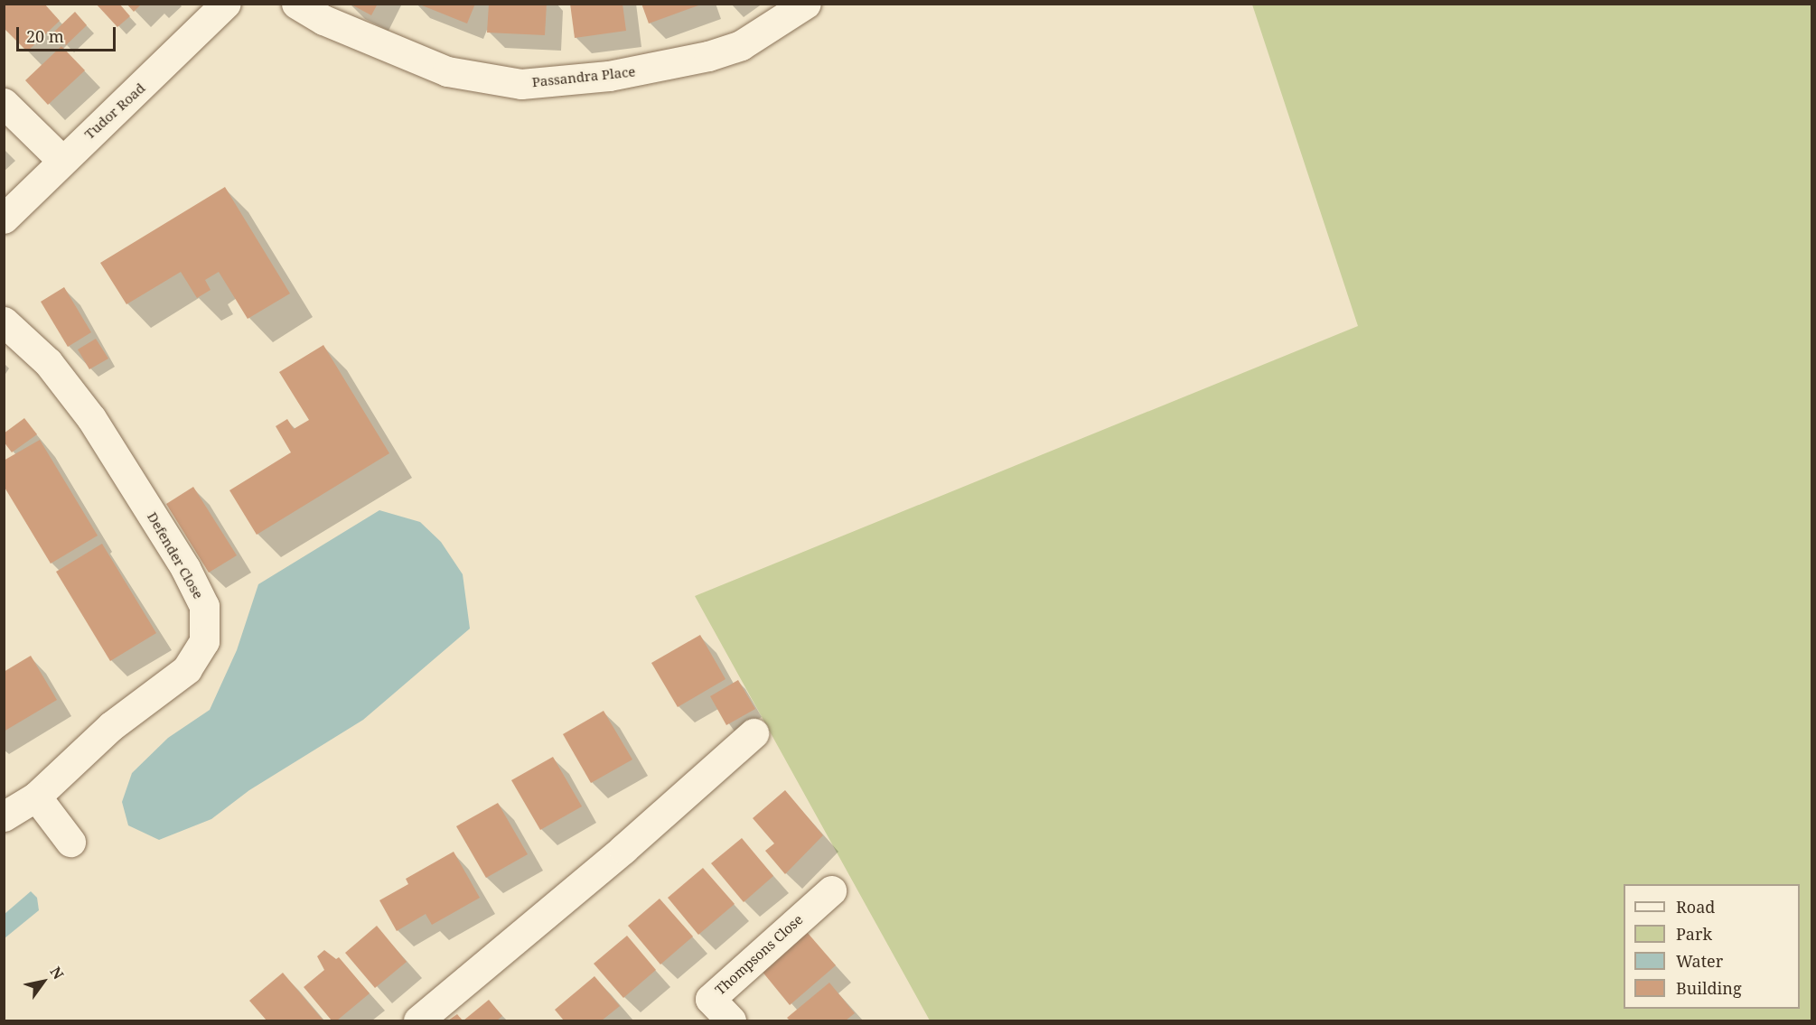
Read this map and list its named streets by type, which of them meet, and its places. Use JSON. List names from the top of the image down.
{
  "streets": {
    "street": [
      "Passandra Place",
      "Tudor Road",
      "Defender Close",
      "Thompsons Close"
    ]
  },
  "legend": [
    "Road",
    "Park",
    "Water",
    "Building"
  ],
  "scale_bar": "20 m",
  "north": "top right"
}
